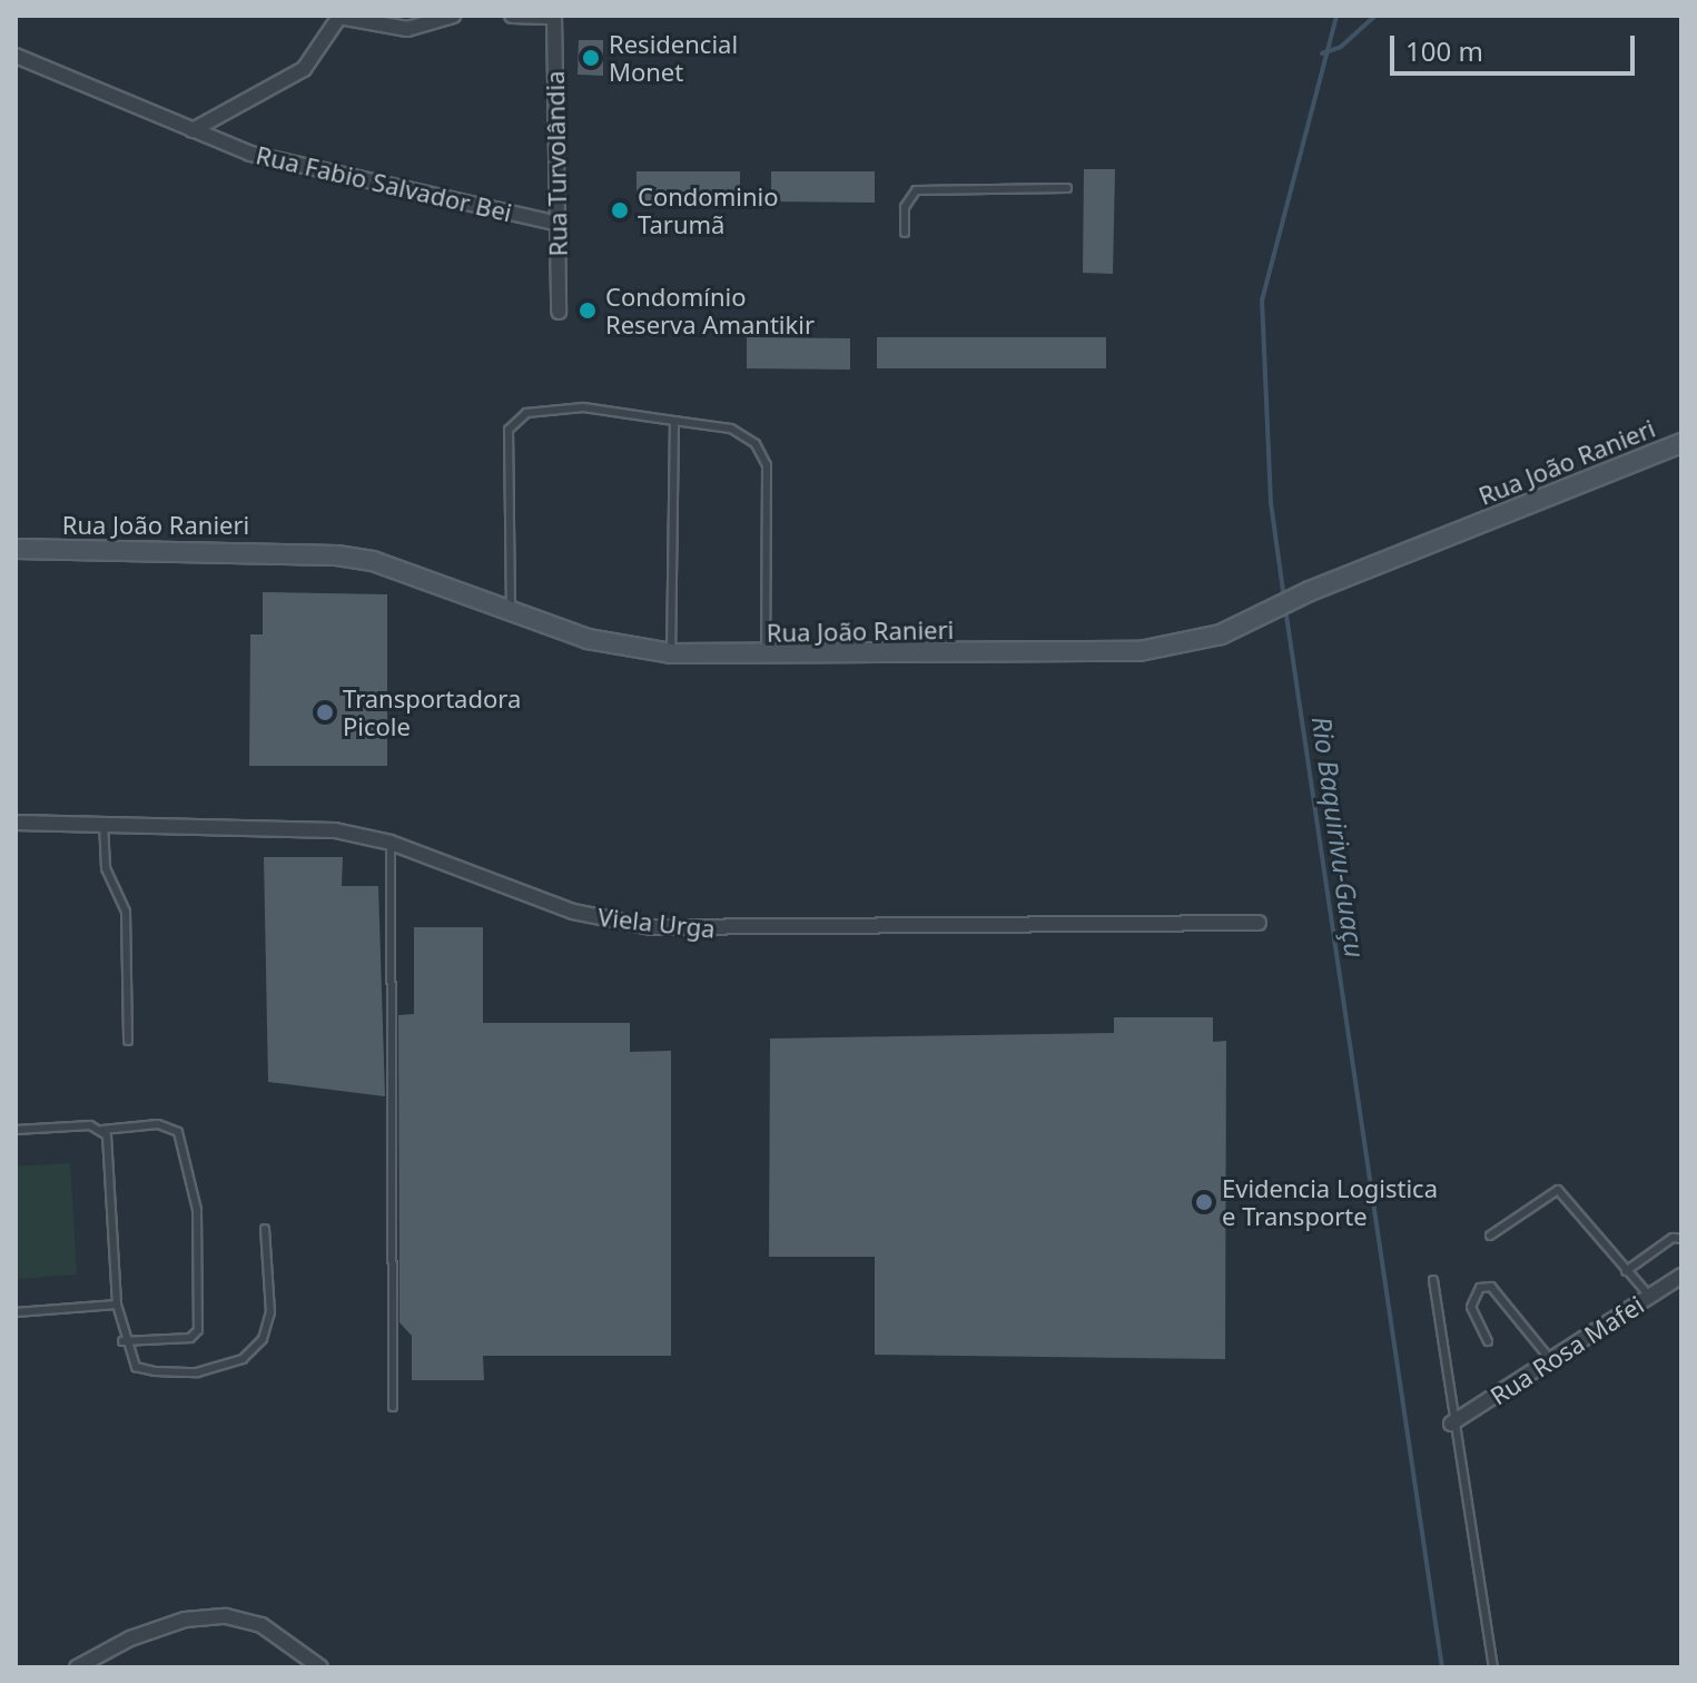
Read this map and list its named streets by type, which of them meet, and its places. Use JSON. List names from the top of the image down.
{
  "streets": {
    "street": [
      "Rua Turvolândia",
      "Rua Fabio Salvador Bei",
      "Rua João Ranieri",
      "Viela Urga",
      "Rua Rosa Mafei"
    ]
  },
  "crossings": [
    ["Rua Turvolândia", "Rua Fabio Salvador Bei"]
  ],
  "water": ["Rio Baquirivu-Guaçu"],
  "places": [
    "Residencial Monet",
    "Condominio Tarumã",
    "Condomínio Reserva Amantikir",
    "Transportadora Picole",
    "Evidencia Logistica e Transporte"
  ],
  "scale_bar": "100 m"
}
